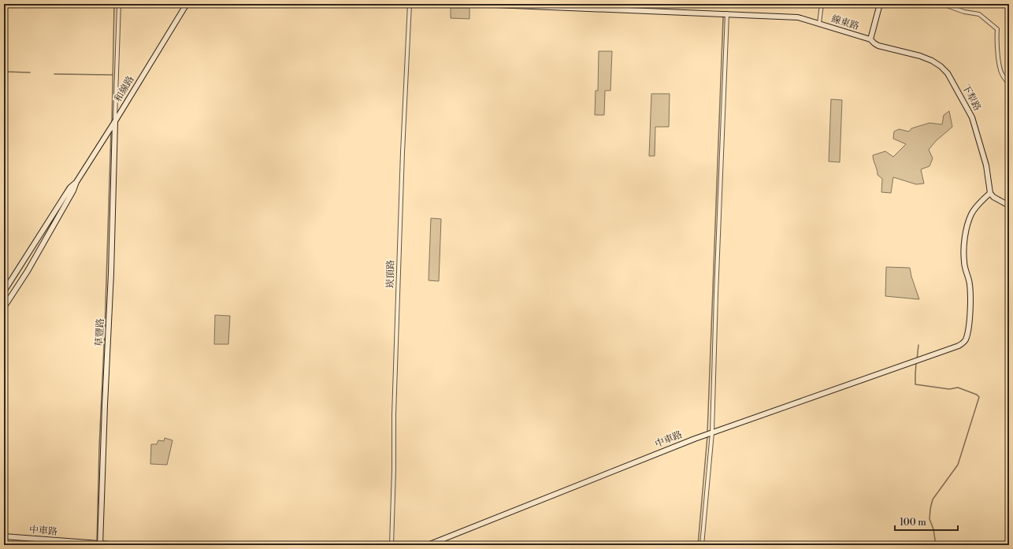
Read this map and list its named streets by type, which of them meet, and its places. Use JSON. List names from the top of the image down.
{
  "streets": {
    "street": [
      "線東路",
      "和線路",
      "下犁路",
      "崁頂路",
      "草豐路",
      "中車路"
    ]
  },
  "crossings": [
    ["線東路", "下犁路"],
    ["和線路", "草豐路"],
    ["下犁路", "中車路"],
    ["草豐路", "中車路"]
  ],
  "scale_bar": "100 m"
}
